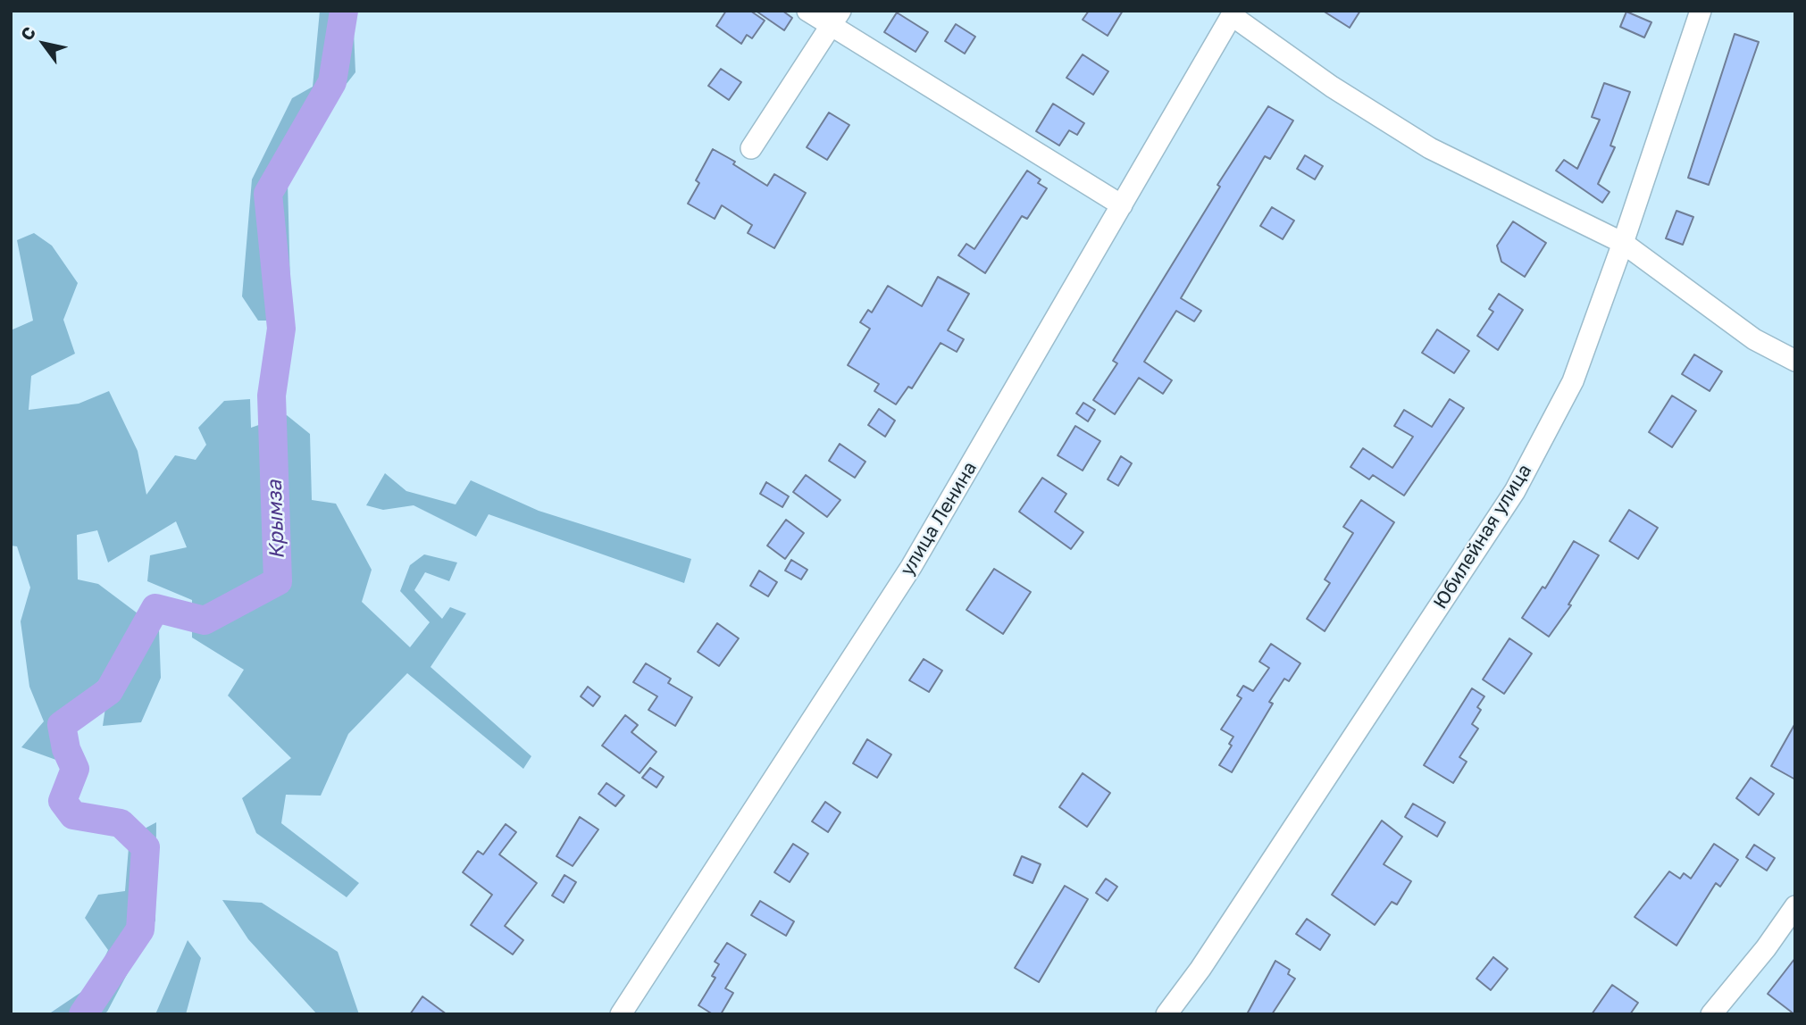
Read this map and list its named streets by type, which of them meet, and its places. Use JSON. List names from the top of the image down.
{
  "streets": {
    "street": ["улица Ленина", "Юбилейная улица"]
  },
  "water": ["Крымза"],
  "north": "top left"
}
